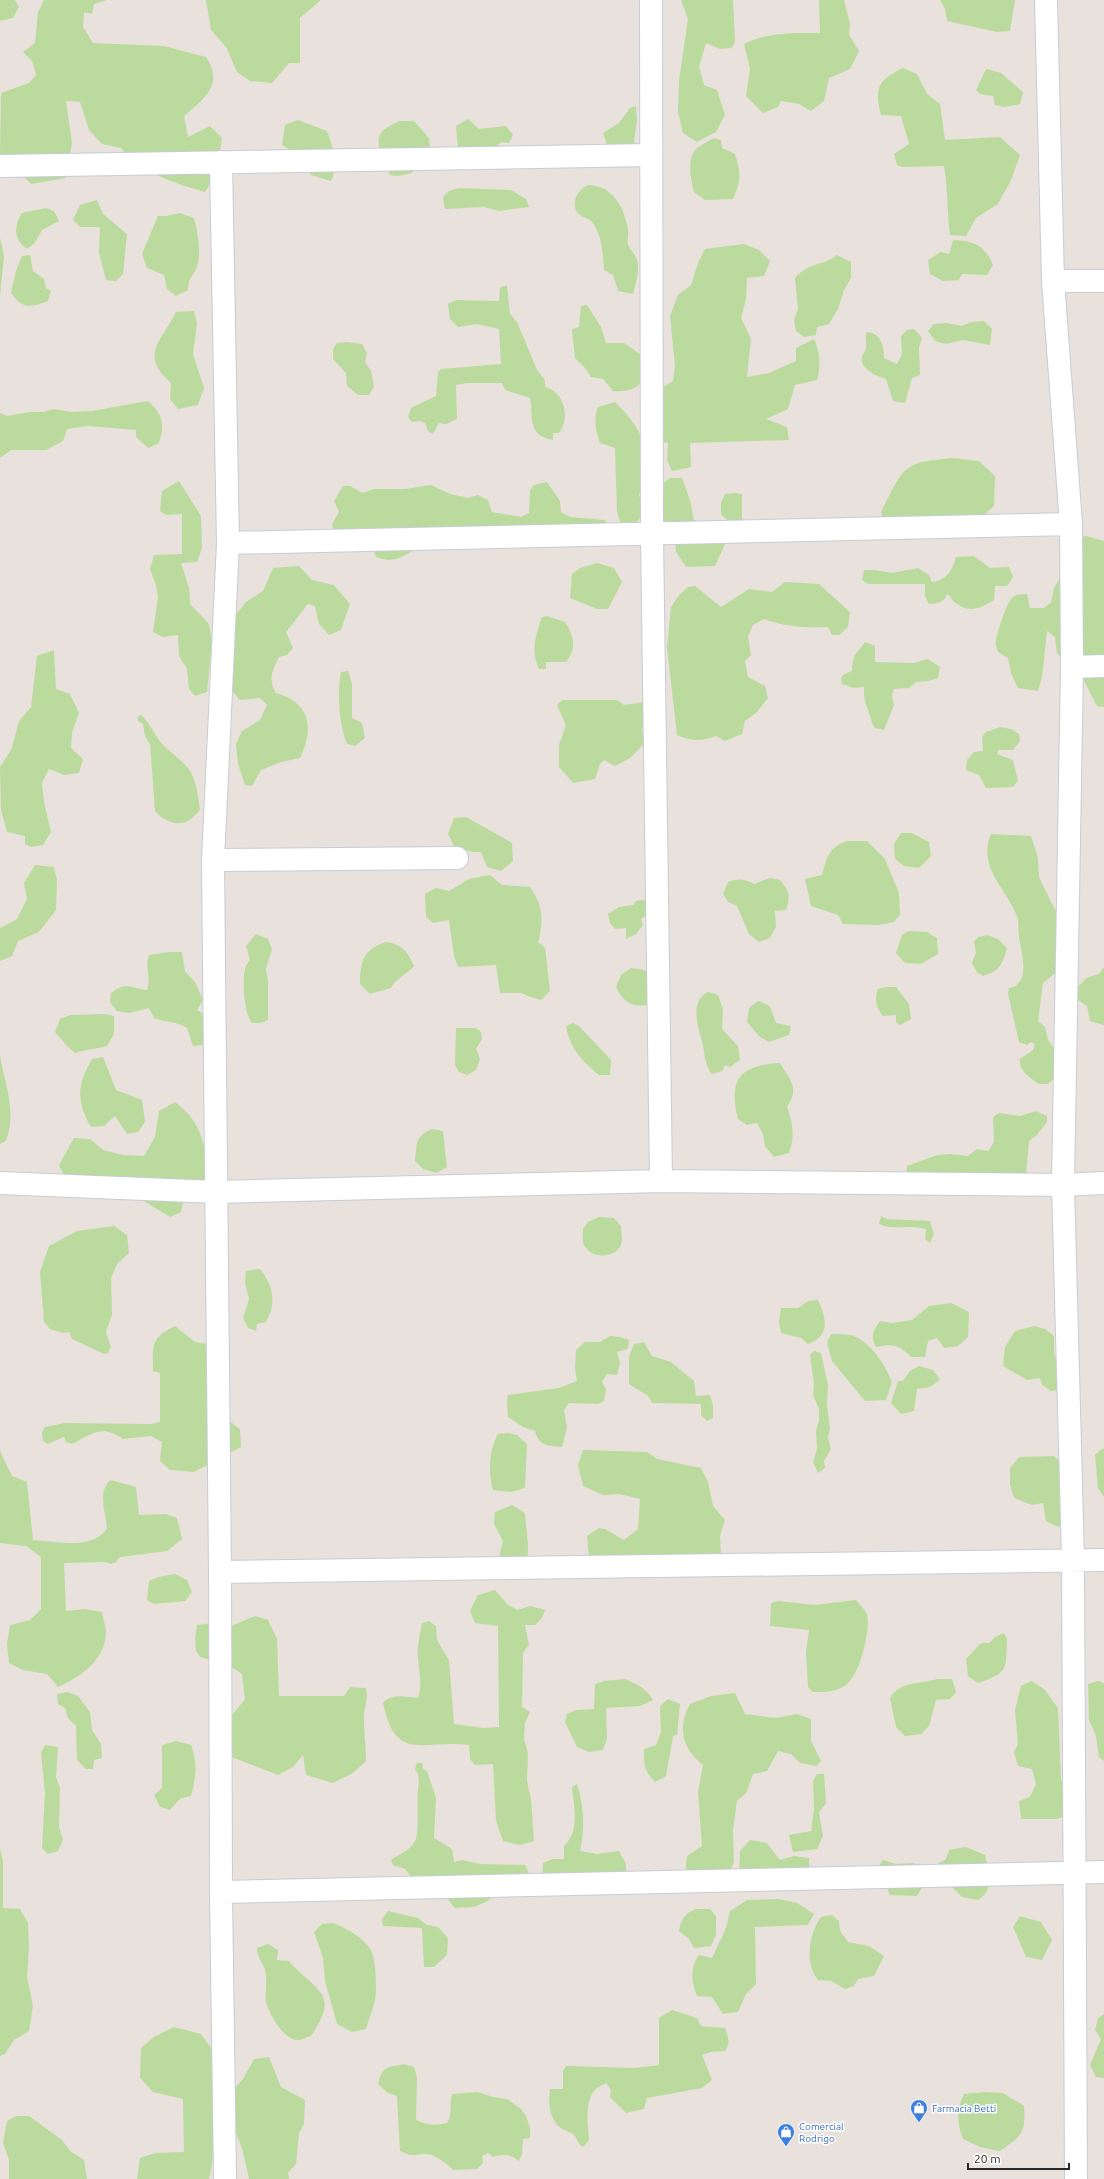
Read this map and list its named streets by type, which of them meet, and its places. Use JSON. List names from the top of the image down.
{
  "places": {
    "shop": ["Farmacia Betti", "Comercial Rodrigo"]
  },
  "scale_bar": "20 m"
}
